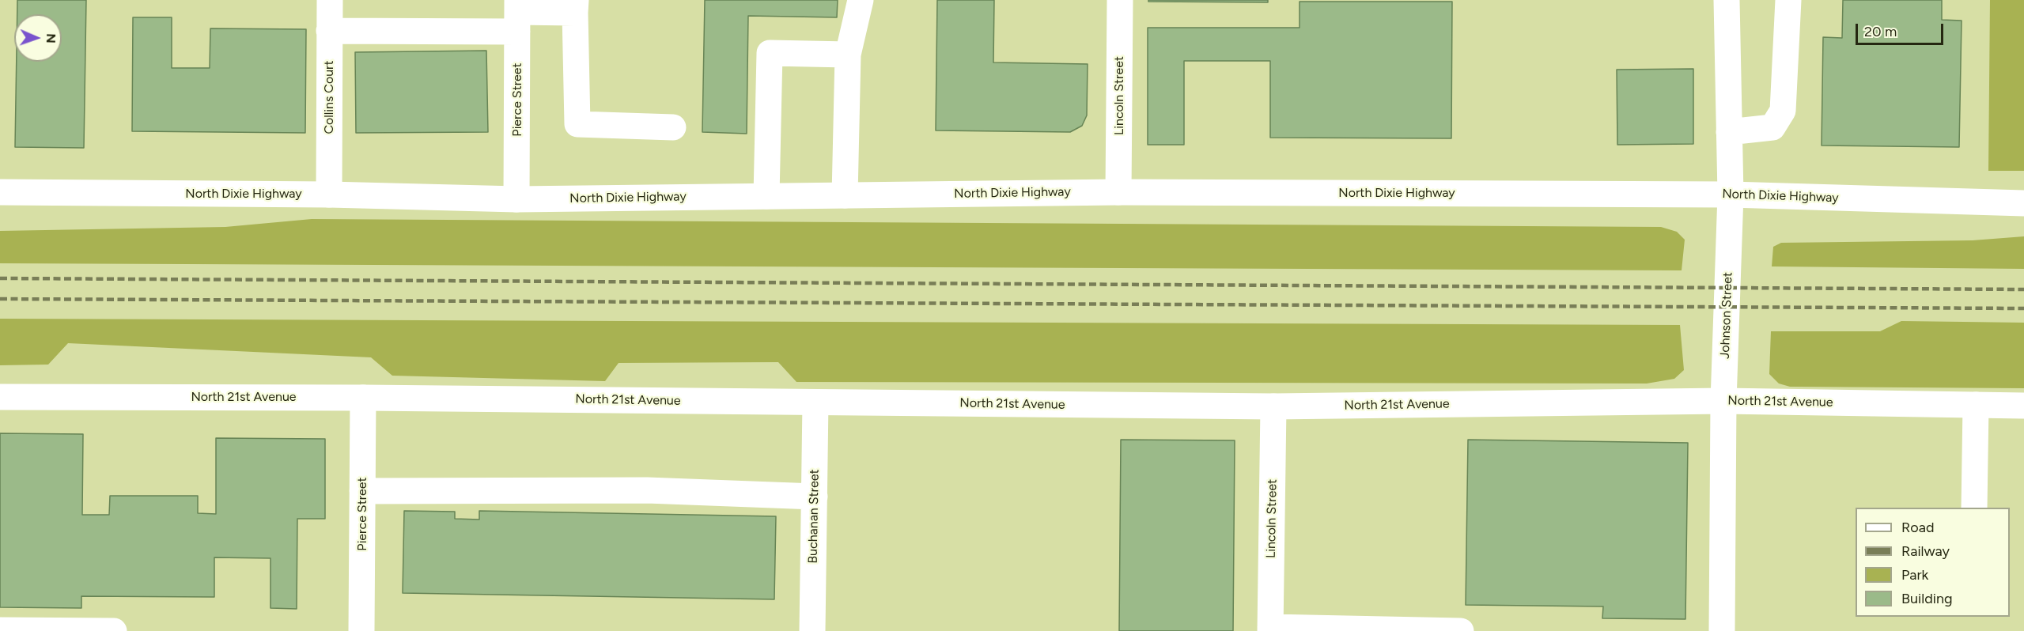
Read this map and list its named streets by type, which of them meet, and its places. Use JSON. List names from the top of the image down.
{
  "streets": {
    "main road": [
      "Lincoln Street",
      "Collins Court",
      "Pierce Street",
      "North Dixie Highway",
      "Johnson Street",
      "North 21st Avenue",
      "Buchanan Street"
    ]
  },
  "crossings": [
    ["Lincoln Street", "North Dixie Highway"],
    ["Lincoln Street", "North 21st Avenue"],
    ["Collins Court", "North Dixie Highway"],
    ["Pierce Street", "North Dixie Highway"],
    ["Pierce Street", "North 21st Avenue"],
    ["North Dixie Highway", "Johnson Street"],
    ["Johnson Street", "North 21st Avenue"],
    ["North 21st Avenue", "Buchanan Street"]
  ],
  "legend": [
    "Road",
    "Railway",
    "Park",
    "Building"
  ],
  "scale_bar": "20 m",
  "north": "right"
}
